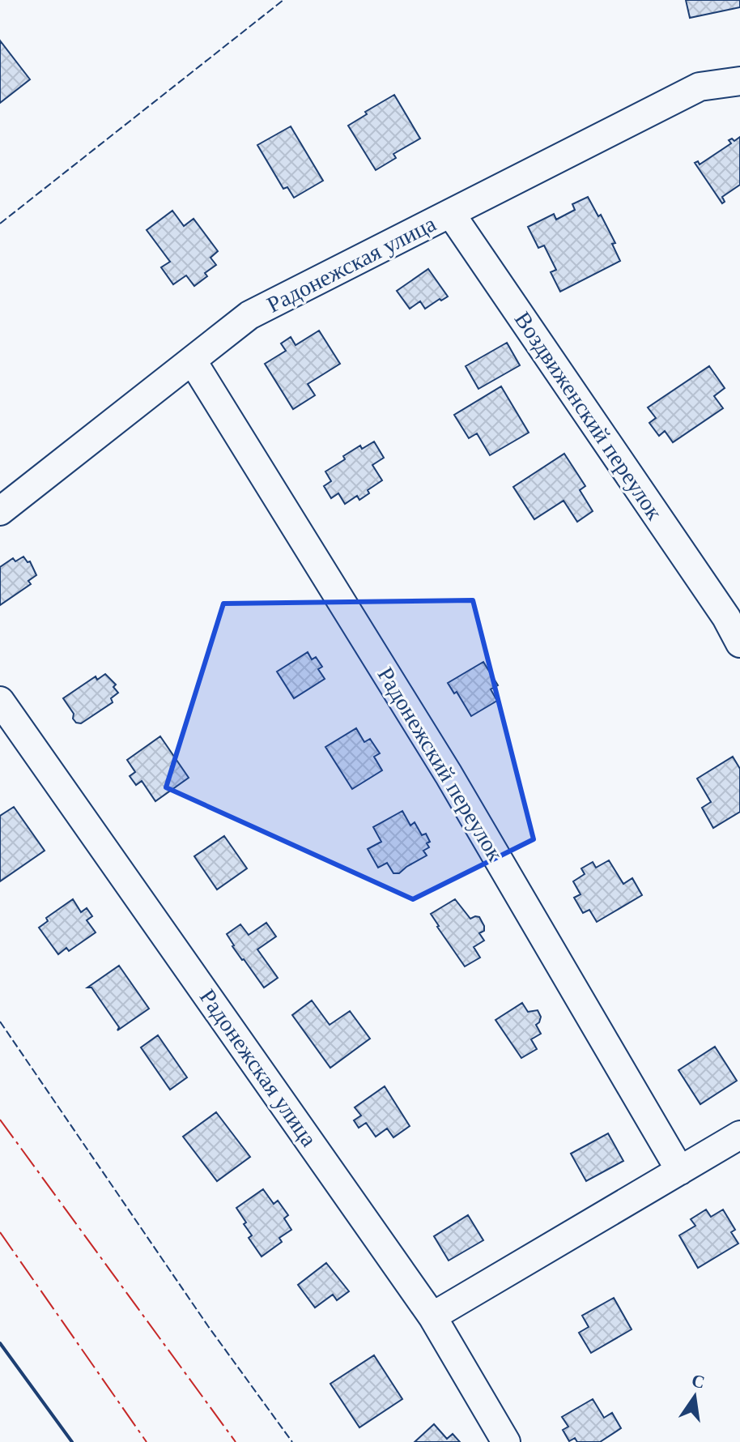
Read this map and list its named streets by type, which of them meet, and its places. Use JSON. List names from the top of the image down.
{
  "streets": {
    "street": ["Радонежская улица", "Воздвиженский переулок", "Радонежский переулок"]
  },
  "crossings": [
    ["Радонежская улица", "Воздвиженский переулок"],
    ["Радонежская улица", "Радонежский переулок"]
  ],
  "north": "top"
}
